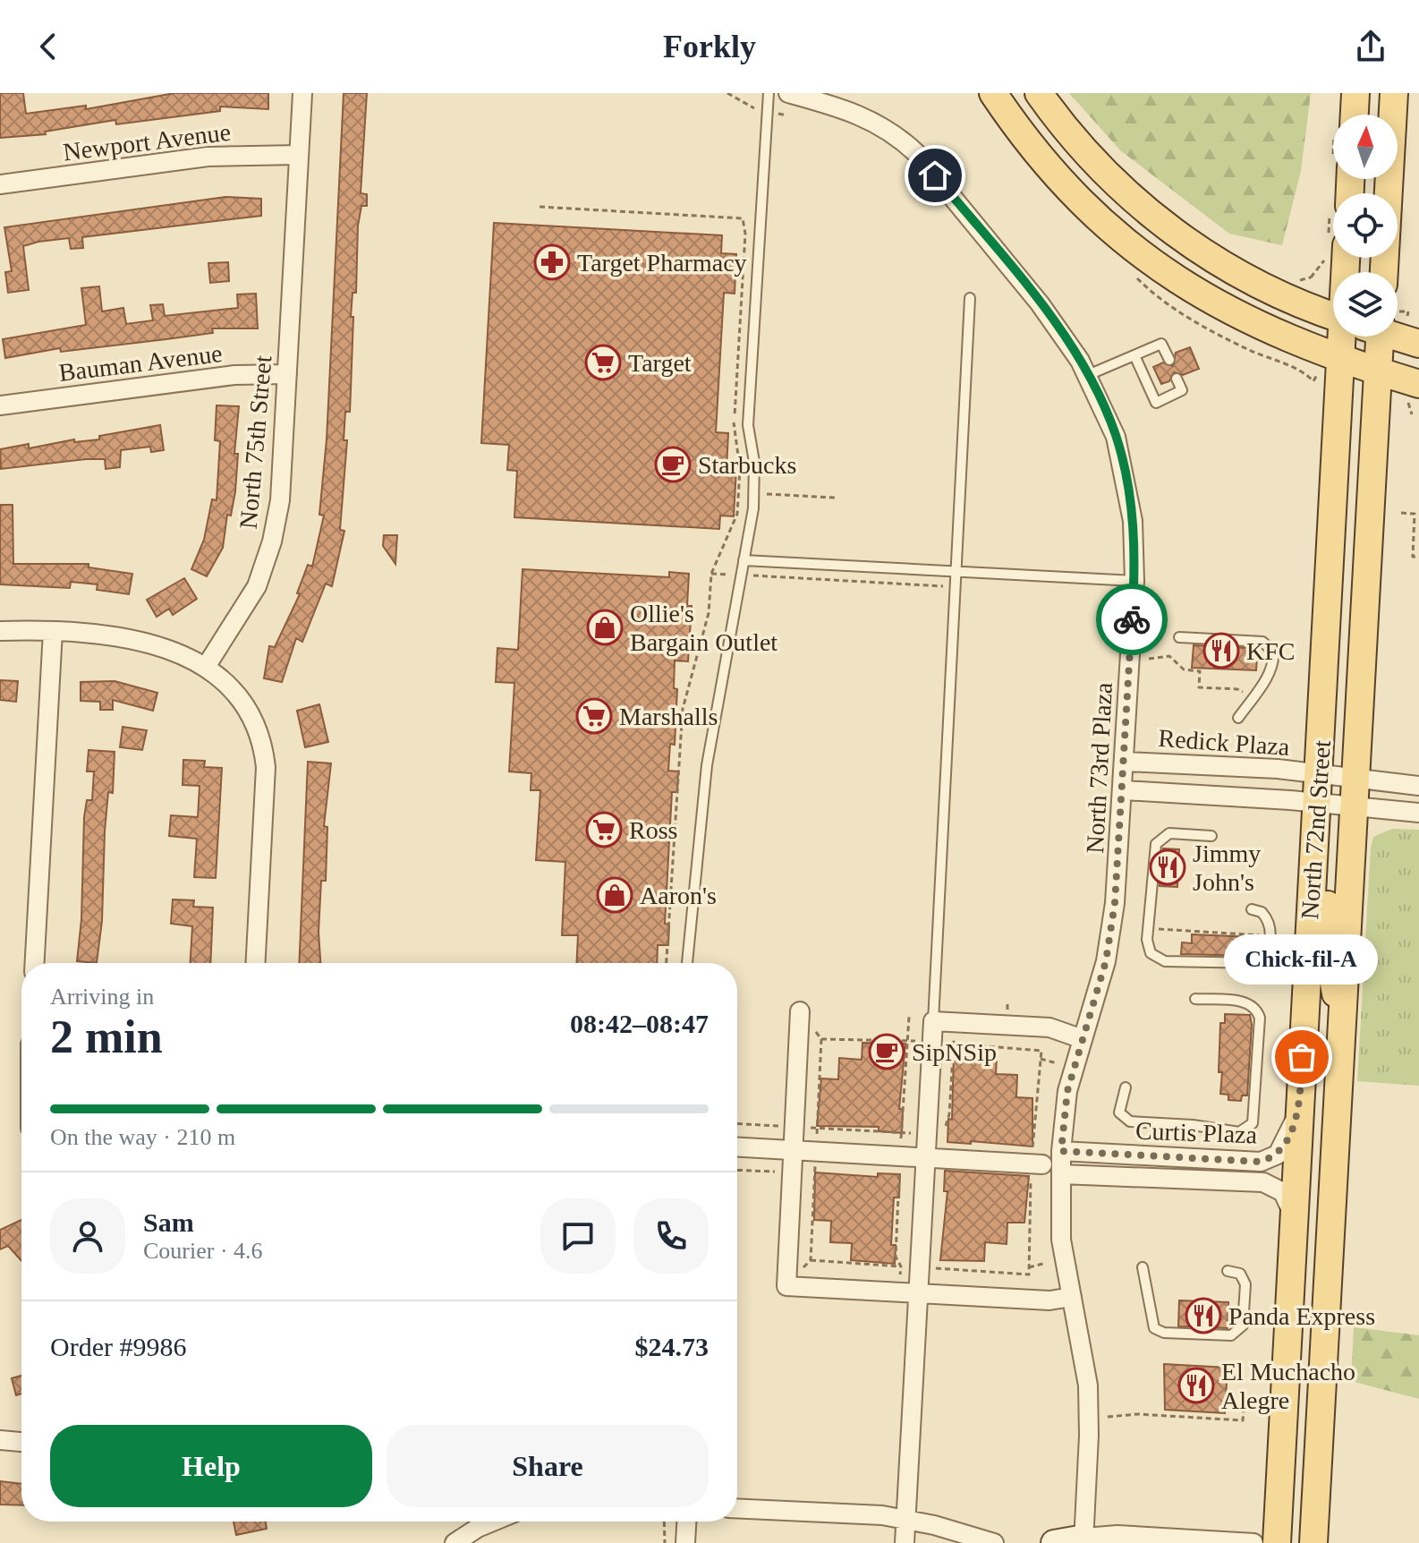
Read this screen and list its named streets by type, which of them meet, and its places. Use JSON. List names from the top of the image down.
{
  "streets": {
    "main road": ["North 72nd Street"],
    "street": [
      "Newport Avenue",
      "Bauman Avenue",
      "North 75th Street",
      "Redick Plaza",
      "North 73rd Plaza",
      "Curtis Plaza"
    ]
  },
  "crossings": [
    ["Newport Avenue", "North 75th Street"],
    ["Bauman Avenue", "North 75th Street"],
    ["Redick Plaza", "North 73rd Plaza"],
    ["Redick Plaza", "North 72nd Street"],
    ["North 73rd Plaza", "Curtis Plaza"],
    ["North 72nd Street", "Curtis Plaza"]
  ],
  "places": {
    "pharmacy": ["Target Pharmacy"],
    "supermarket": ["Target", "Marshalls", "Ross"],
    "cafe": ["Starbucks", "SipNSip"],
    "shop": ["Ollie's Bargain Outlet", "Aaron's"],
    "restaurant": [
      "KFC",
      "Jimmy John's",
      "Panda Express",
      "El Muchacho Alegre"
    ],
    "other": ["Chick-fil-A"]
  },
  "north": "top",
  "page": {
    "header": "Forkly",
    "bubble": "Chick-fil-A",
    "heading": ["2 min", "Arriving in", "08:42–08:47"],
    "panel": [
      "Sam",
      "Courier · 4.6",
      "Order #9986",
      "$24.73"
    ],
    "bar": "On the way · 210 m",
    "buttons": ["Help", "Share"]
  }
}
